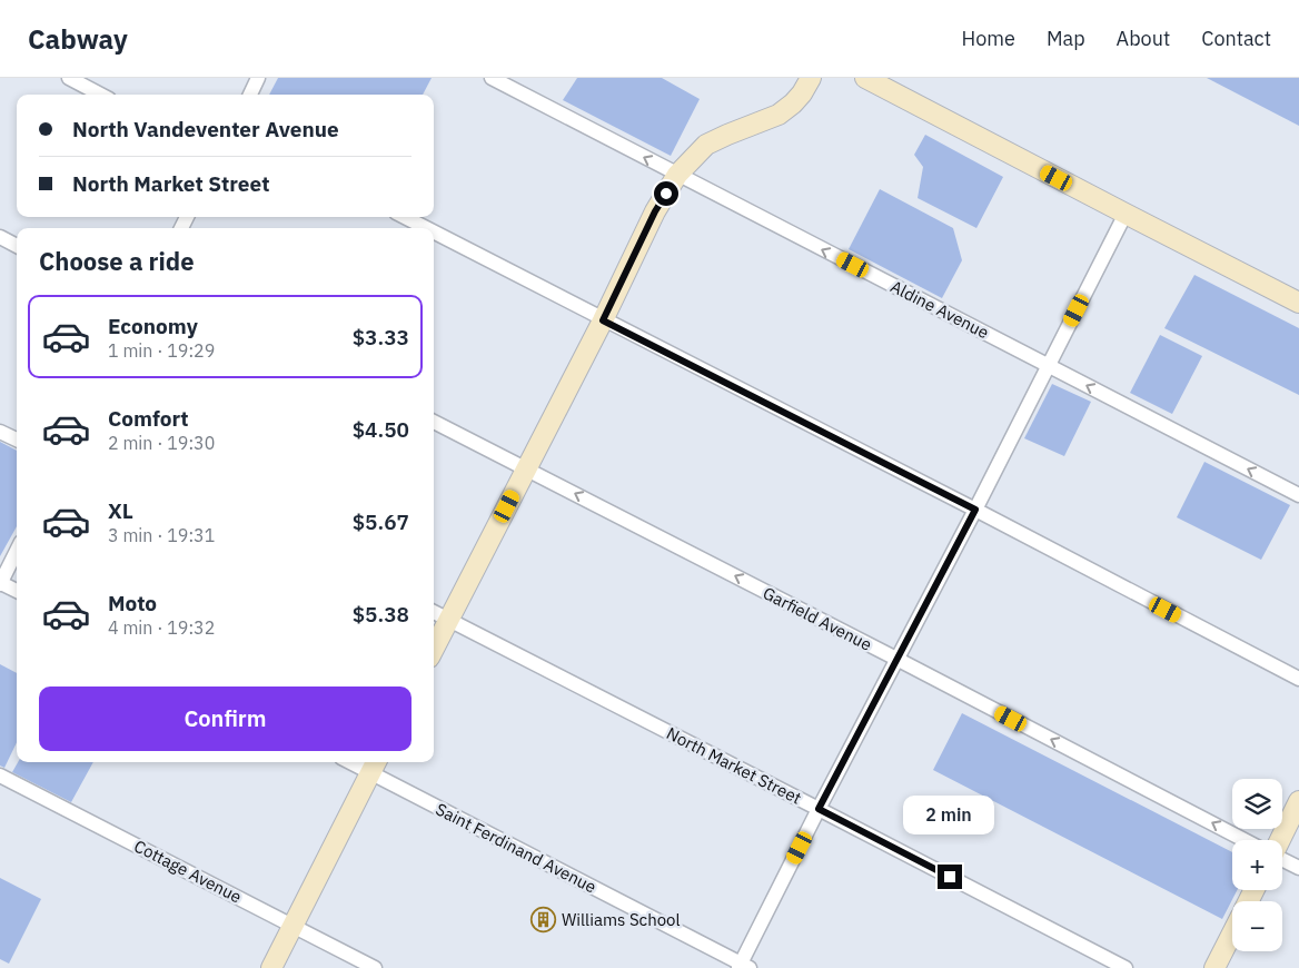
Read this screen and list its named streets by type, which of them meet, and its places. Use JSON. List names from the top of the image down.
{
  "streets": {
    "street": [
      "Aldine Avenue",
      "Garfield Avenue",
      "North Market Street",
      "Saint Ferdinand Avenue",
      "Cottage Avenue"
    ]
  },
  "one_way": ["Aldine Avenue", "Garfield Avenue"],
  "places": {
    "building": ["Williams School"]
  },
  "page": {
    "header": "Cabway",
    "nav": [
      "Home",
      "Map",
      "About",
      "Contact"
    ],
    "banner": ["North Vandeventer Avenue", "North Market Street"],
    "heading": "Choose a ride",
    "list": [
      {
        "name": "Economy",
        "note": "1 min · 19:29",
        "value": "$3.33"
      },
      {
        "name": "Comfort",
        "note": "2 min · 19:30",
        "value": "$4.50"
      },
      {
        "name": "XL",
        "note": "3 min · 19:31",
        "value": "$5.67"
      },
      {
        "name": "Moto",
        "note": "4 min · 19:32",
        "value": "$5.38"
      }
    ],
    "buttons": "Confirm",
    "map_buttons": ["+", "−"],
    "bubble": "2 min"
  }
}
